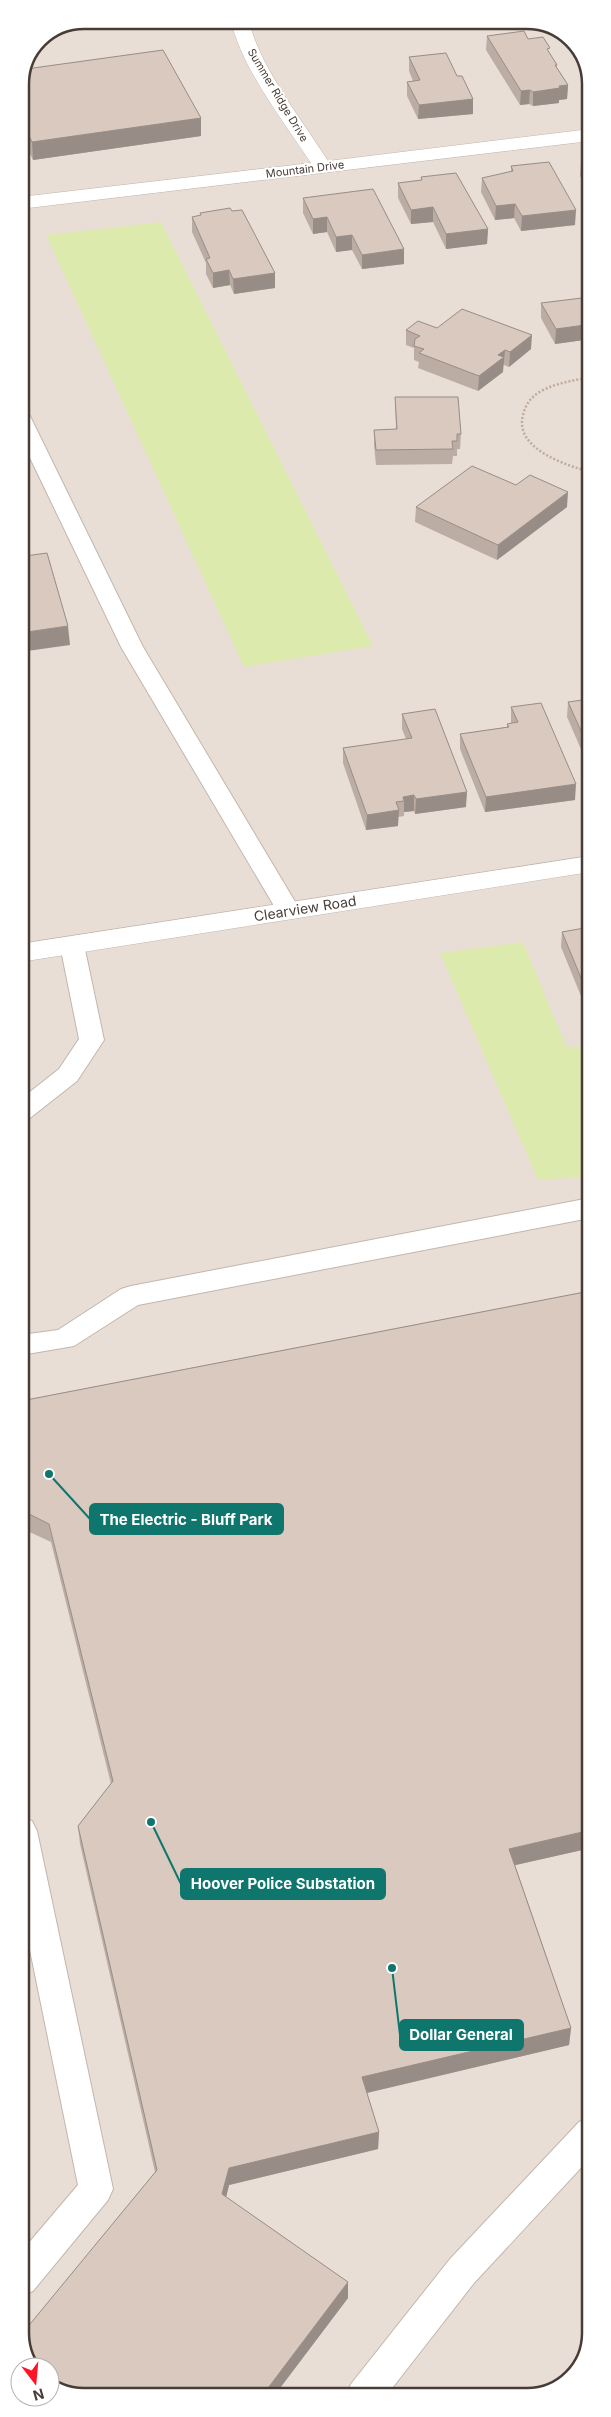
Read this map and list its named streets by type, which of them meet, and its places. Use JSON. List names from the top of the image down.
{
  "streets": {
    "street": ["Summer Ridge Drive", "Mountain Drive", "Clearview Road"]
  },
  "crossings": [
    ["Summer Ridge Drive", "Mountain Drive"]
  ],
  "places": ["The Electric - Bluff Park", "Hoover Police Substation", "Dollar General"],
  "north": "bottom"
}
